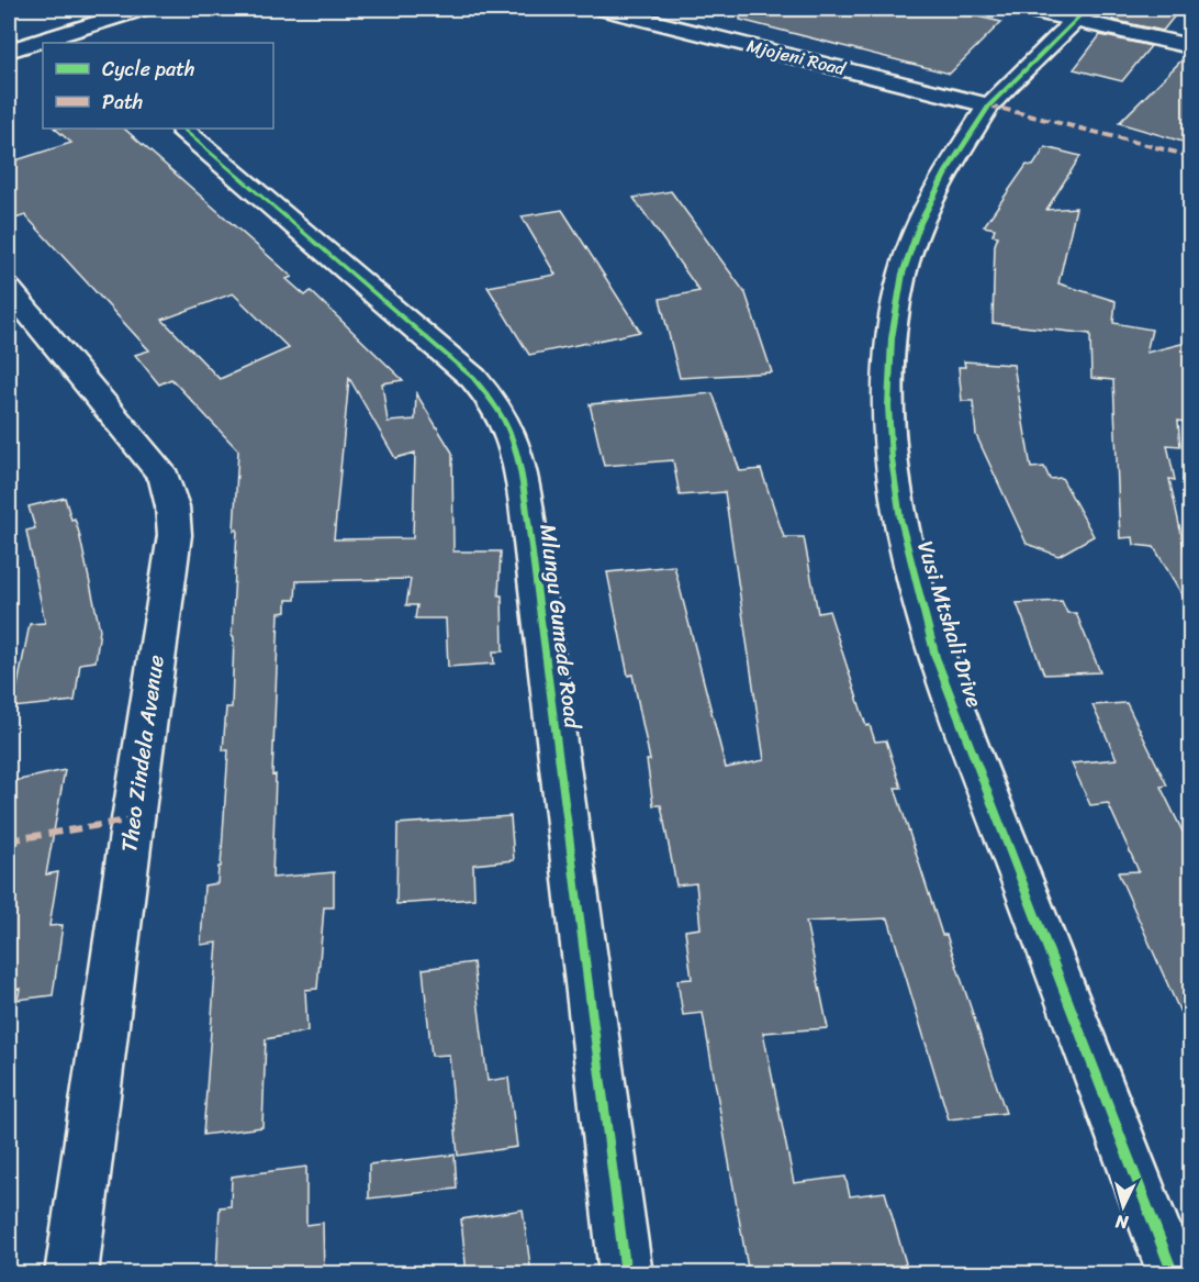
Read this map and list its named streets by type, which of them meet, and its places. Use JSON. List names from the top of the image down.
{
  "streets": {
    "street": [
      "Mjojeni Road",
      "Vusi Mtshali Drive",
      "Mlungu Gumede Road",
      "Theo Zindela Avenue"
    ]
  },
  "crossings": [
    ["Mjojeni Road", "Vusi Mtshali Drive"]
  ],
  "legend": ["Cycle path", "Path"],
  "north": "bottom"
}
